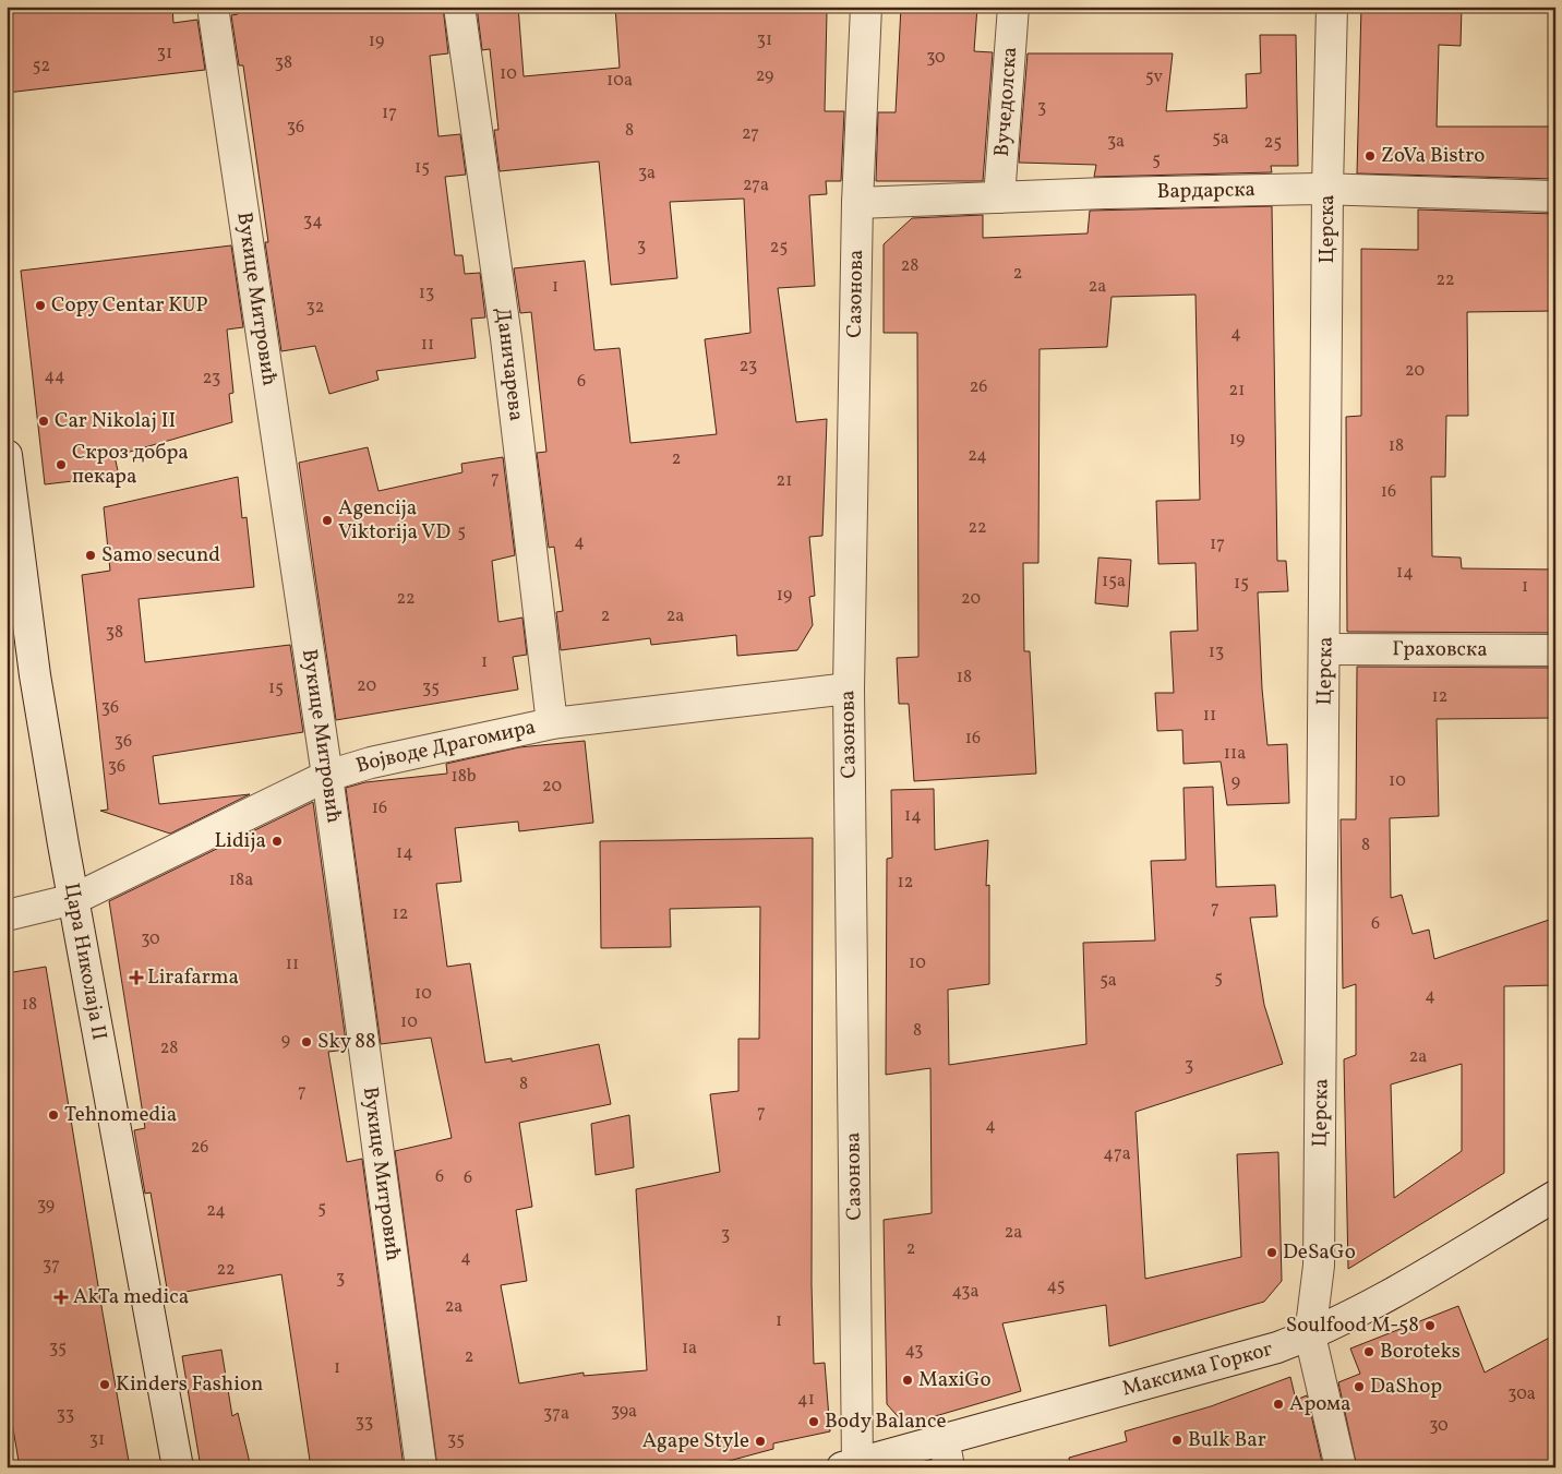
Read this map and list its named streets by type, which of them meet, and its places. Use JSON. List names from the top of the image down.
{
  "streets": {
    "street": [
      "Вучедолска",
      "Вардарска",
      "Церска",
      "Сазонова",
      "Вукице Митровић",
      "Даничарева",
      "Граховска",
      "Војводе Драгомира",
      "Цара Николаја II",
      "Максима Горког"
    ]
  },
  "crossings": [
    ["Вучедолска", "Вардарска"],
    ["Вардарска", "Церска"],
    ["Вардарска", "Сазонова"],
    ["Церска", "Граховска"],
    ["Церска", "Максима Горког"],
    ["Сазонова", "Војводе Драгомира"],
    ["Сазонова", "Максима Горког"],
    ["Вукице Митровић", "Војводе Драгомира"],
    ["Даничарева", "Војводе Драгомира"],
    ["Војводе Драгомира", "Цара Николаја II"]
  ],
  "places": {
    "other": [
      "ZoVa Bistro",
      "Copy Centar KUP",
      "Car Nikolaj II",
      "Скроз добра пекара",
      "Agencija Viktorija VD",
      "Samo secund",
      "Lidija",
      "Sky 88",
      "Tehnomedia",
      "DeSaGo",
      "Soulfood M-58",
      "Boroteks",
      "MaxiGo",
      "Kinders Fashion",
      "DaShop",
      "Арома",
      "Body Balance",
      "Bulk Bar",
      "Agape Style"
    ],
    "health": ["Lirafarma", "AkTa medica"]
  },
  "house_numbers": [
    "31",
    "19",
    "31",
    "30",
    "38",
    "52",
    "10",
    "29",
    "5v",
    "10a",
    "3",
    "17",
    "36",
    "8",
    "27",
    "5a",
    "3a",
    "25",
    "5",
    "15",
    "3a",
    "27a",
    "34",
    "3",
    "25",
    "28",
    "2",
    "22",
    "1",
    "2a",
    "13",
    "32",
    "4",
    "11",
    "23",
    "20",
    "44",
    "23",
    "6",
    "26",
    "21",
    "19",
    "18",
    "24",
    "2",
    "7",
    "21",
    "16",
    "22",
    "5",
    "4",
    "17",
    "14",
    "15a",
    "15",
    "1",
    "19",
    "22",
    "20",
    "2",
    "2a",
    "38",
    "13",
    "1",
    "18",
    "20",
    "15",
    "35",
    "12",
    "36",
    "11",
    "16",
    "36",
    "11a",
    "36",
    "18b",
    "10",
    "9",
    "20",
    "16",
    "14",
    "8",
    "14",
    "18a",
    "12",
    "7",
    "12",
    "6",
    "30",
    "10",
    "11",
    "5",
    "5a",
    "10",
    "4",
    "18",
    "10",
    "8",
    "9",
    "28",
    "2a",
    "3",
    "8",
    "7",
    "7",
    "4",
    "26",
    "47a",
    "6",
    "6",
    "39",
    "5",
    "24",
    "2a",
    "3",
    "2",
    "4",
    "37",
    "22",
    "3",
    "45",
    "43a",
    "2a",
    "1",
    "35",
    "1a",
    "43",
    "2",
    "1",
    "30a",
    "41",
    "39a",
    "37a",
    "33",
    "33",
    "30",
    "31",
    "35"
  ]
}
